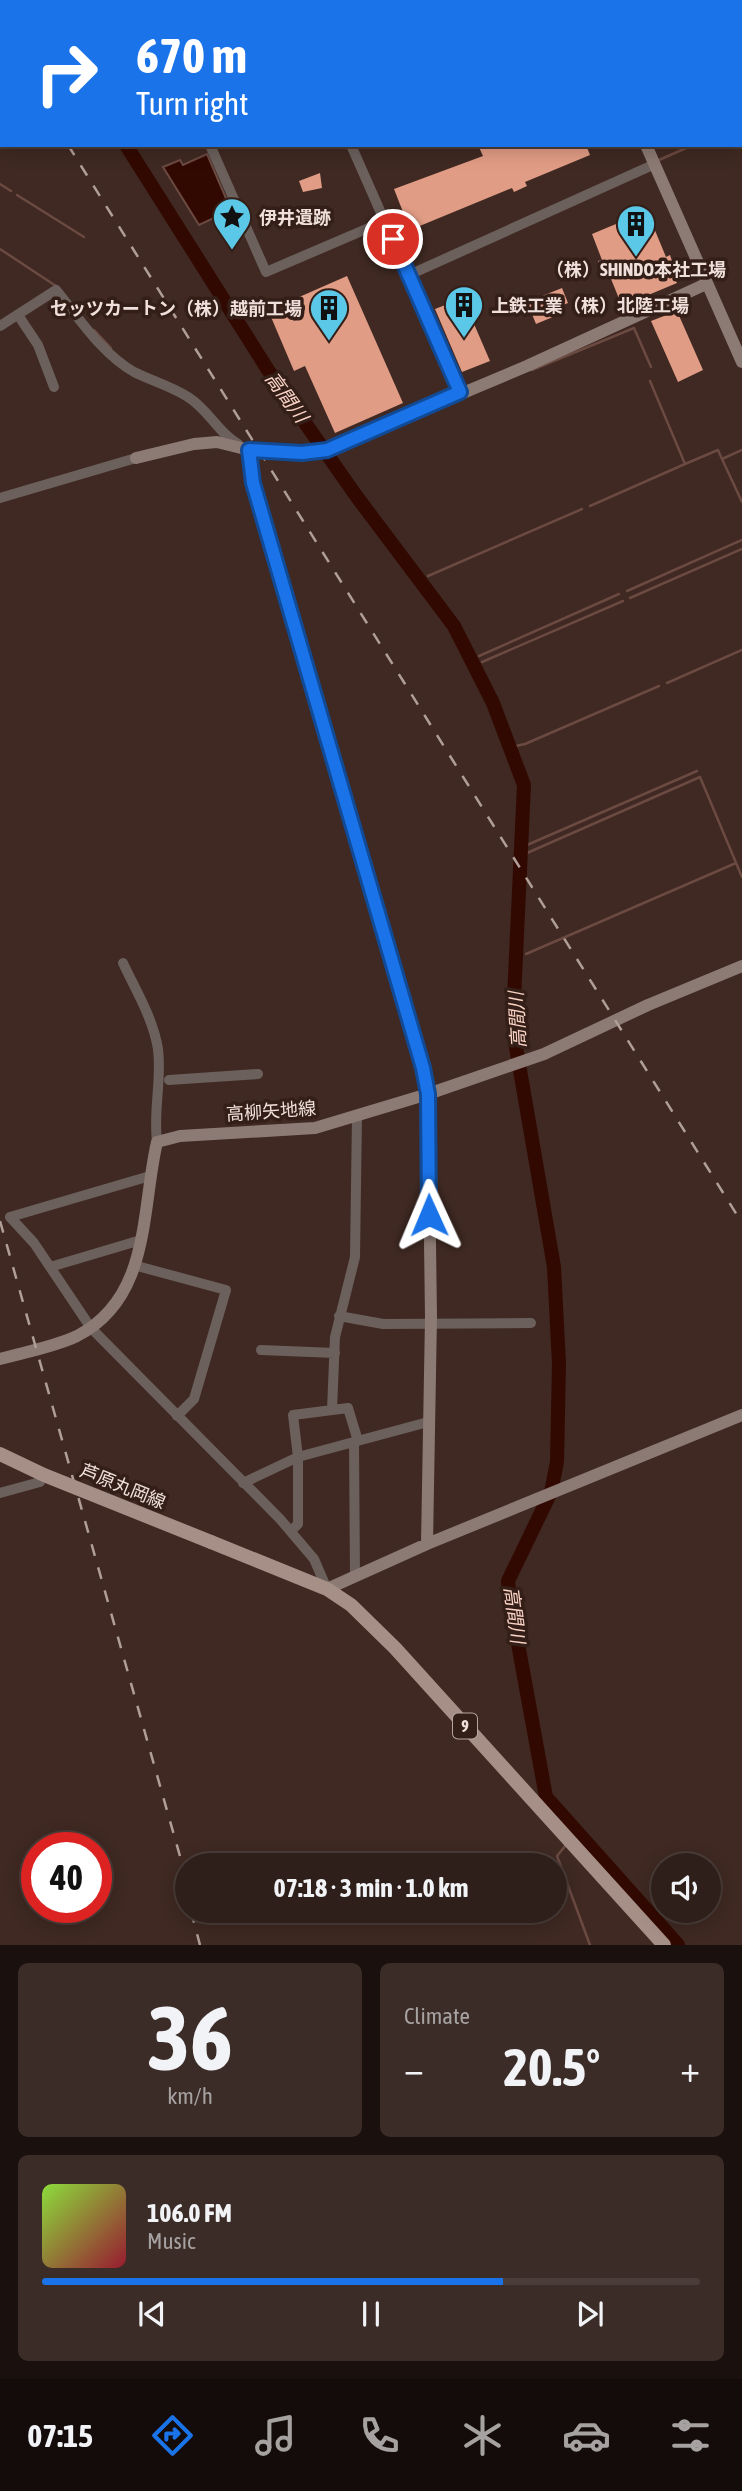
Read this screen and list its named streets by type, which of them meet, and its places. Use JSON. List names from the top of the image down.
{
  "streets": {
    "main road": ["芦原丸岡線", "9"],
    "street": ["高柳矢地線"]
  },
  "crossings": [
    ["芦原丸岡線", "9"]
  ],
  "water": ["高間川"],
  "places": {
    "place": ["伊井遺跡"],
    "building": ["（株）SHINDO本社工場", "上鉄工業（株）北陸工場", "セッツカートン（株）越前工場"]
  },
  "page": {
    "turn": ["670 m", "Turn right"],
    "limit": "40",
    "trip": "07:18 · 3 min · 1.0 km",
    "tile": [
      ["36", "km/h"],
      "Climate"
    ],
    "heat": ["−", "20.5°", "+"],
    "song": ["106.0 FM", "Music"],
    "tabs": "07:15"
  }
}
